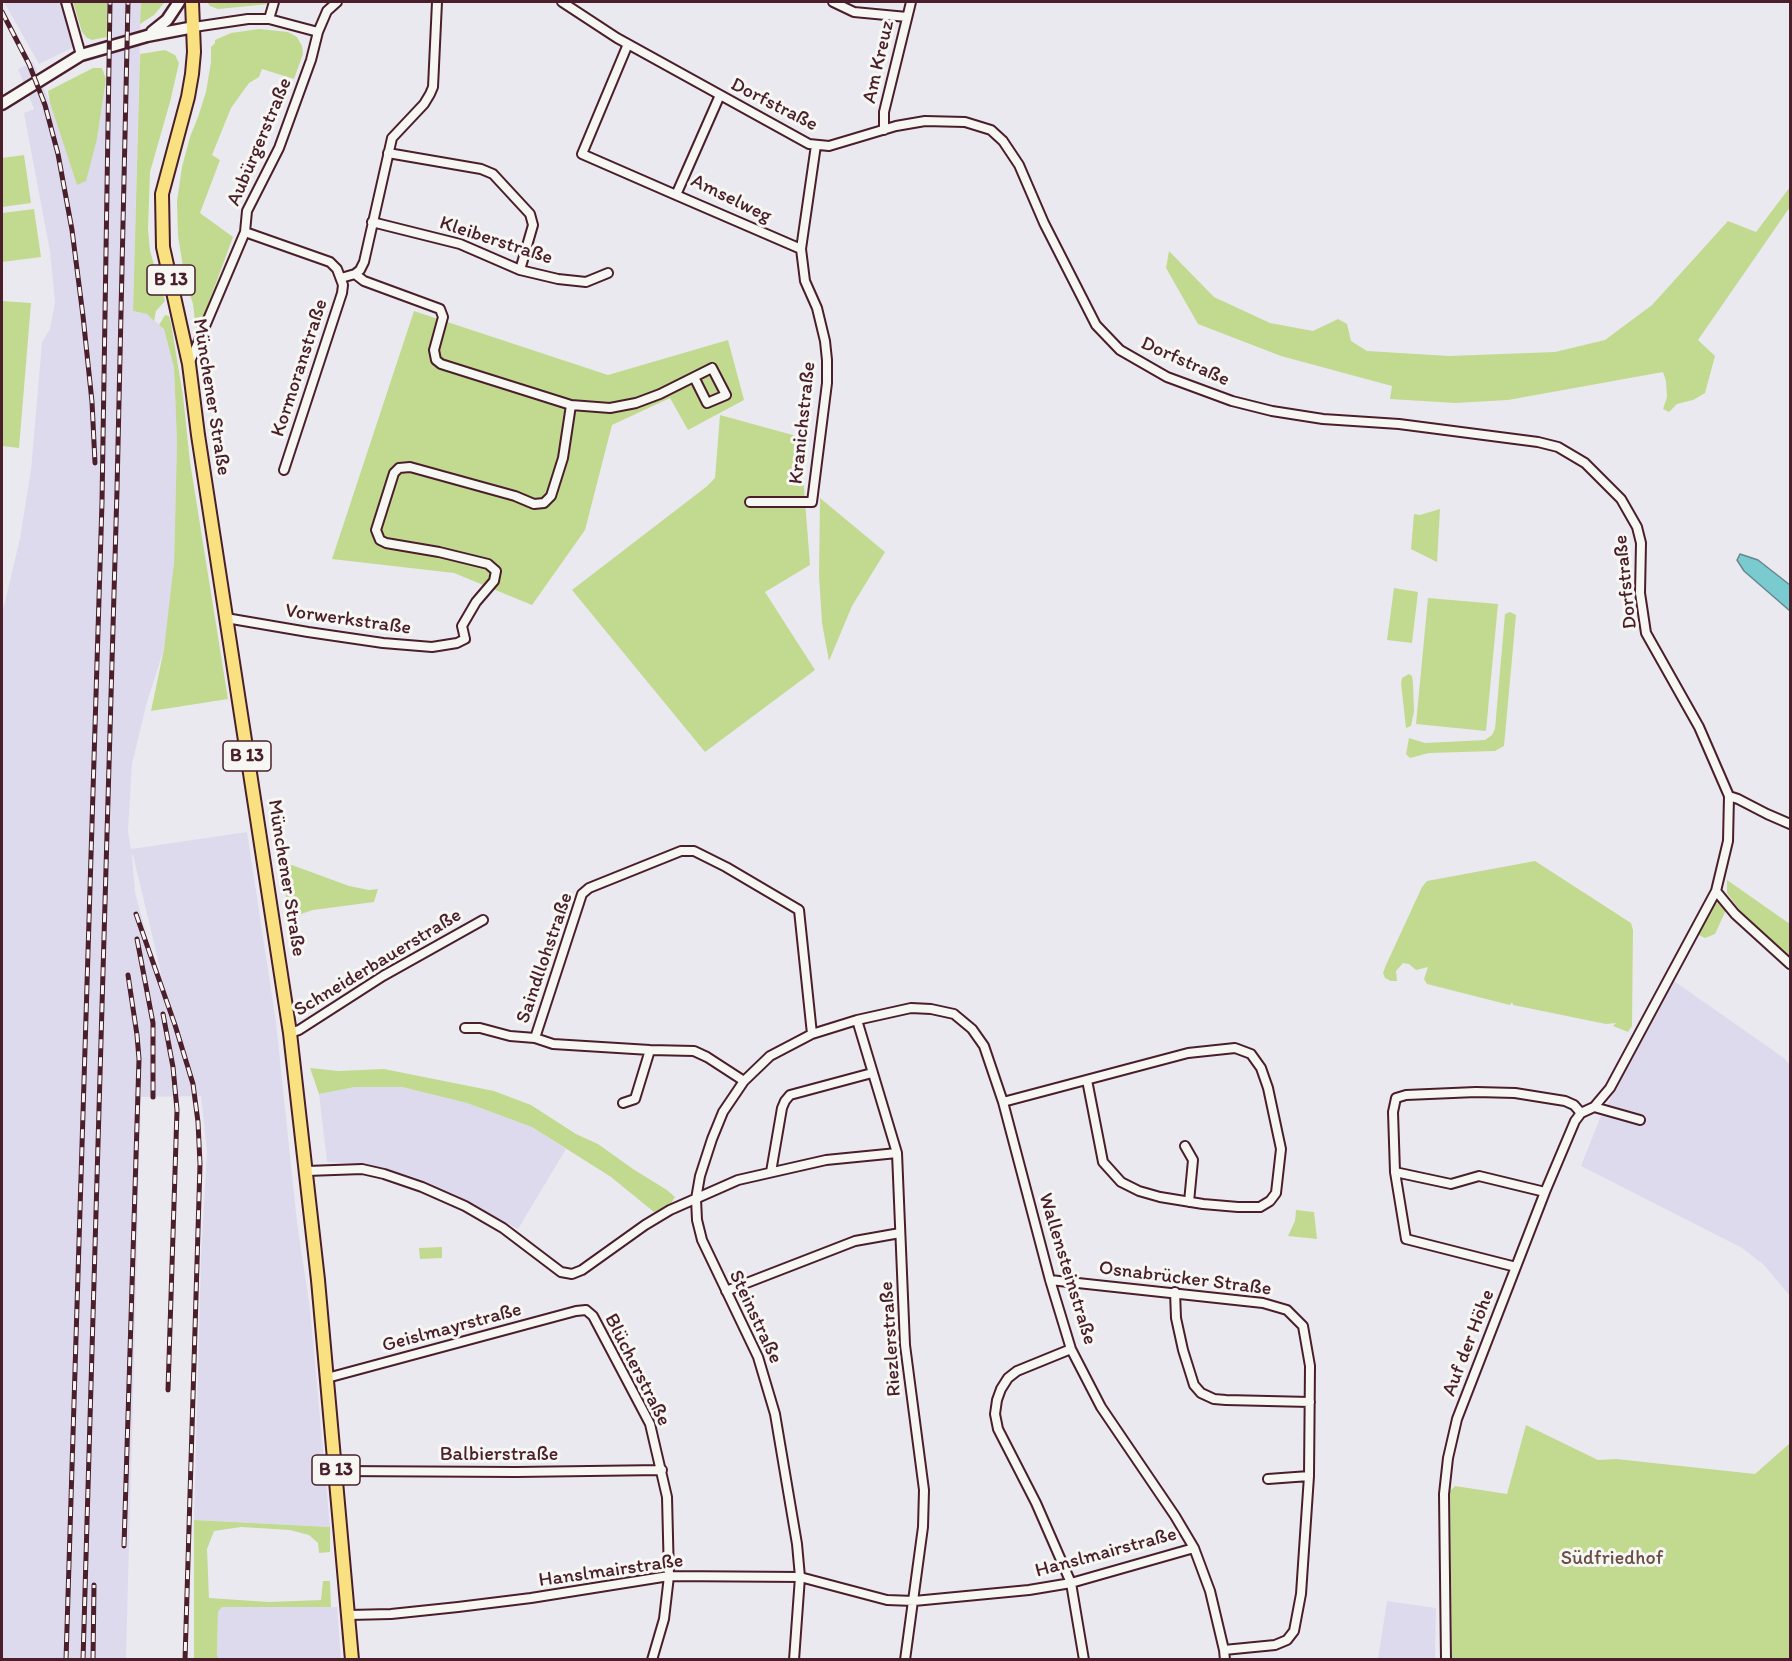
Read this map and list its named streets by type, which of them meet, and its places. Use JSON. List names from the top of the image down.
{
  "streets": {
    "main road": ["B 13", "Münchener Straße"],
    "street": [
      "Am Kreuz",
      "Dorfstraße",
      "Aubürgerstraße",
      "Amselweg",
      "Kleiberstraße",
      "Kormoranstraße",
      "Kranichstraße",
      "Vorwerkstraße",
      "Saindllohstraße",
      "Schneiderbauerstraße",
      "Wallensteinstraße",
      "Osnabrücker Straße",
      "Steinstraße",
      "Geislmayrstraße",
      "Riezlerstraße",
      "Auf der Höhe",
      "Blücherstraße",
      "Balbierstraße",
      "Hanslmairstraße"
    ]
  },
  "crossings": [
    ["Am Kreuz", "Dorfstraße"],
    ["Dorfstraße", "Amselweg"],
    ["Dorfstraße", "Kranichstraße"],
    ["Aubürgerstraße", "Kormoranstraße"],
    ["Aubürgerstraße", "Münchener Straße"],
    ["Amselweg", "Kranichstraße"],
    ["Münchener Straße", "Vorwerkstraße"],
    ["Münchener Straße", "Schneiderbauerstraße"],
    ["Münchener Straße", "Geislmayrstraße"],
    ["Münchener Straße", "Balbierstraße"],
    ["Münchener Straße", "Hanslmairstraße"],
    ["Saindllohstraße", "Wallensteinstraße"],
    ["Saindllohstraße", "Steinstraße"],
    ["Wallensteinstraße", "Osnabrücker Straße"],
    ["Wallensteinstraße", "Steinstraße"],
    ["Wallensteinstraße", "Riezlerstraße"],
    ["Wallensteinstraße", "Hanslmairstraße"],
    ["Steinstraße", "Hanslmairstraße"],
    ["Geislmayrstraße", "Blücherstraße"],
    ["Riezlerstraße", "Hanslmairstraße"],
    ["Blücherstraße", "Balbierstraße"],
    ["Blücherstraße", "Hanslmairstraße"]
  ],
  "parks": ["Südfriedhof"]
}
